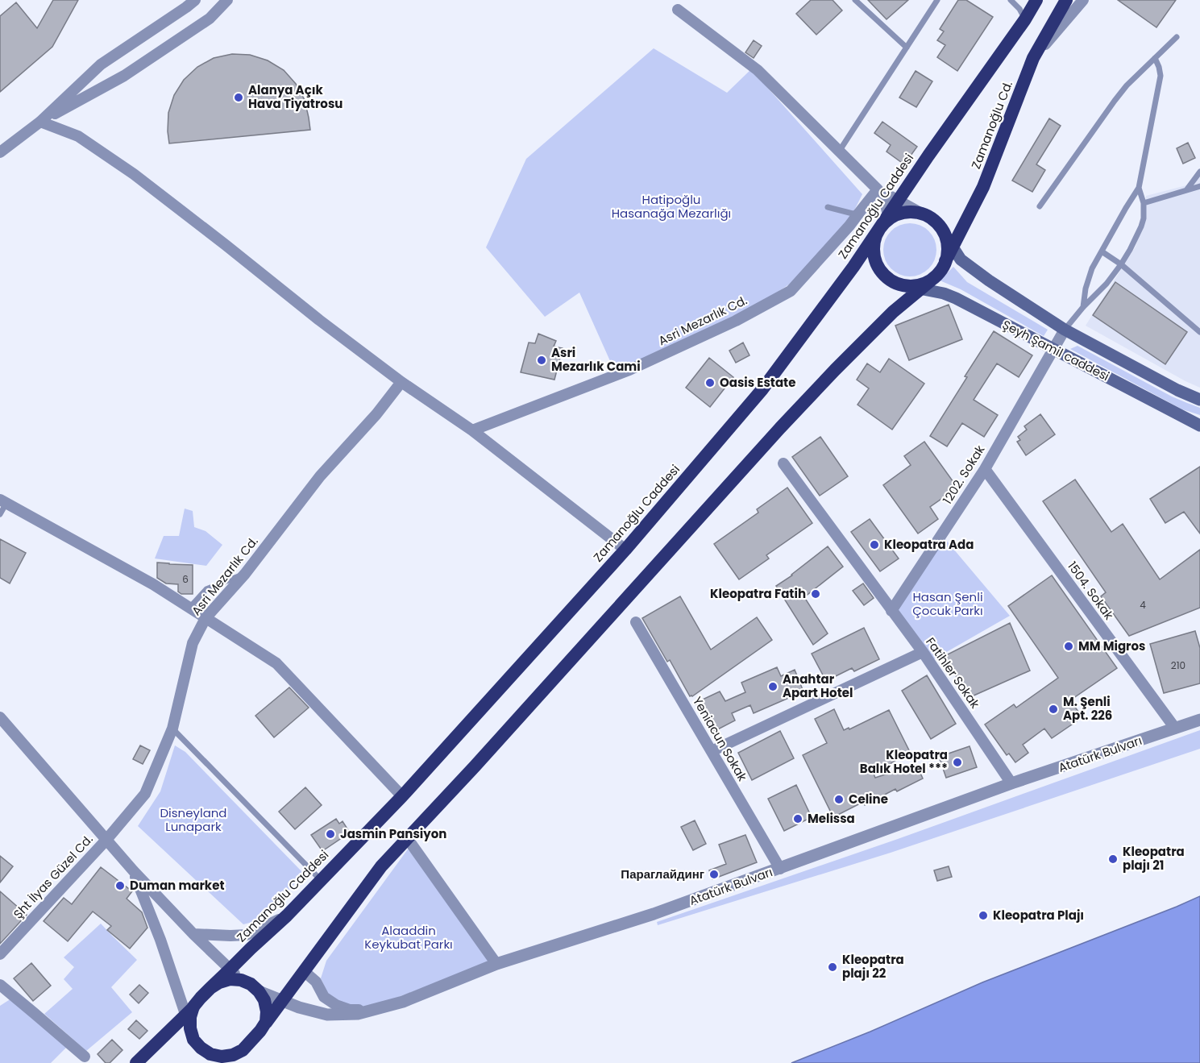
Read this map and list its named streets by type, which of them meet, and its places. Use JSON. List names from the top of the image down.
{
  "streets": {
    "highway": ["Zamanoğlu Cd.", "Zamanoğlu Caddesi"],
    "main road": ["Şeyh Şamil caddesi"],
    "street": [
      "Asri Mezarlık Cd.",
      "1202. Sokak",
      "1504. Sokak",
      "Fatihler Sokak",
      "Yeniacun Sokak",
      "Atatürk Bulvarı",
      "Şht İlyas Güzel Cd."
    ]
  },
  "crossings": [
    ["Zamanoğlu Cd.", "Zamanoğlu Caddesi"],
    ["Zamanoğlu Cd.", "Şeyh Şamil caddesi"],
    ["Zamanoğlu Caddesi", "Şeyh Şamil caddesi"],
    ["Zamanoğlu Caddesi", "Atatürk Bulvarı"],
    ["Asri Mezarlık Cd.", "Şht İlyas Güzel Cd."],
    ["Şeyh Şamil caddesi", "1202. Sokak"],
    ["1202. Sokak", "1504. Sokak"],
    ["1202. Sokak", "Fatihler Sokak"],
    ["1504. Sokak", "Atatürk Bulvarı"],
    ["Fatihler Sokak", "Atatürk Bulvarı"],
    ["Yeniacun Sokak", "Atatürk Bulvarı"]
  ],
  "parks": [
    "Hatipoğlu Hasanağa Mezarlığı",
    "Hasan Şenli Çocuk Parkı",
    "Disneyland Lunapark",
    "Alaaddin Keykubat Parkı"
  ],
  "places": [
    "Alanya Açık Hava Tiyatrosu",
    "Asri Mezarlık Cami",
    "Oasis Estate",
    "Kleopatra Ada",
    "Kleopatra Fatih",
    "MM Migros",
    "Anahtar Apart Hotel",
    "M. Şenli Apt. 226",
    "Kleopatra Balık Hotel ***",
    "Celine",
    "Melissa",
    "Jasmin Pansiyon",
    "Kleopatra plajı 21",
    "Параглайдинг",
    "Duman market",
    "Kleopatra Plajı",
    "Kleopatra plajı 22"
  ],
  "house_numbers": ["6", "4", "210"]
}
